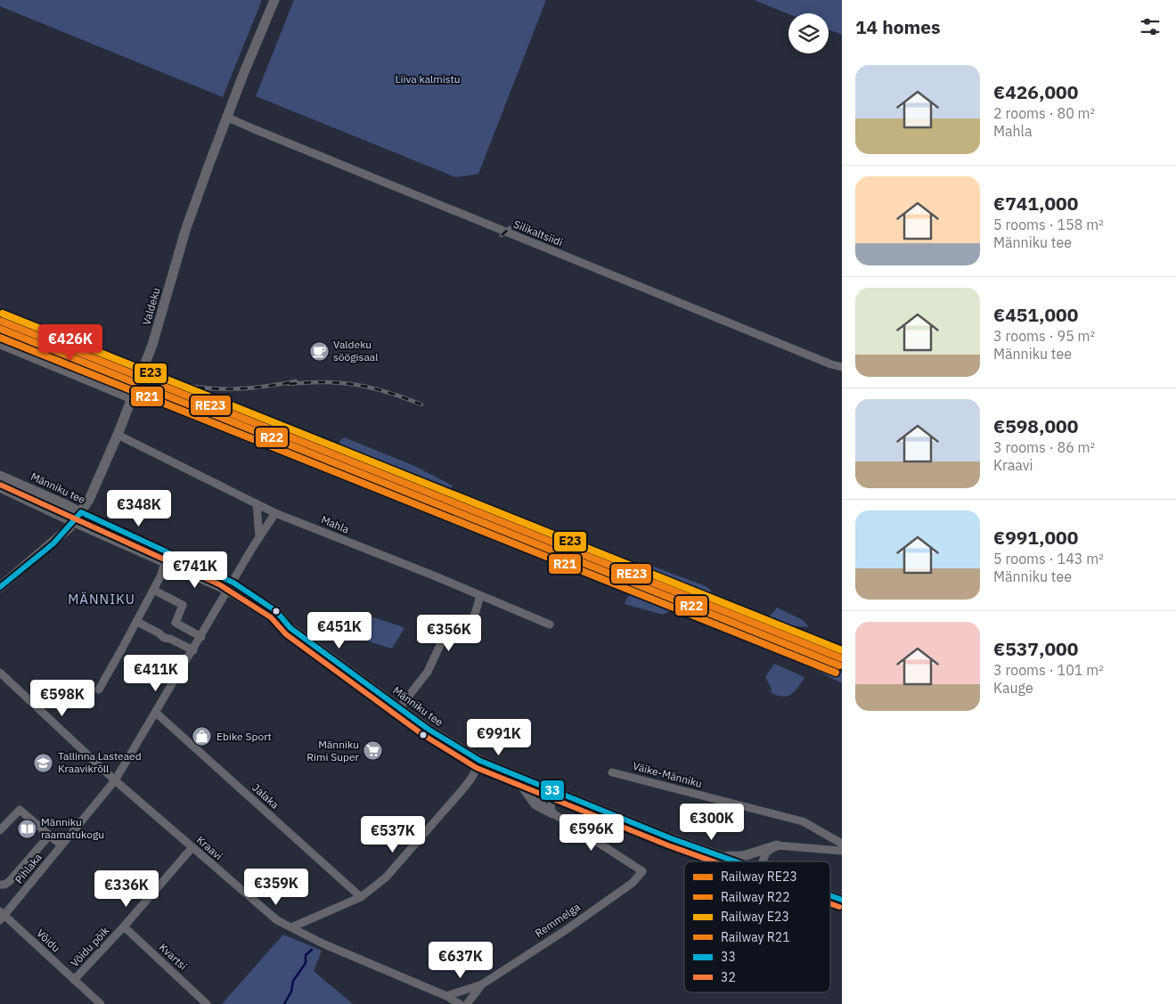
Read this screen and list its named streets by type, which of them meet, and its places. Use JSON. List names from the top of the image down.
{
  "streets": {
    "street": [
      "Silikaltsiidi",
      "Valdeku",
      "Männiku tee",
      "Mahla",
      "Väike-Männiku",
      "Jalaka",
      "Kraavi",
      "Pihlaka",
      "Remmelga",
      "Võidu",
      "Võidu põik",
      "Kvartsi"
    ]
  },
  "crossings": [
    ["Silikaltsiidi", "Valdeku"],
    ["Valdeku", "Männiku tee"],
    ["Valdeku", "Mahla"],
    ["Männiku tee", "Pihlaka"],
    ["Mahla", "Pihlaka"],
    ["Jalaka", "Pihlaka"],
    ["Kraavi", "Pihlaka"],
    ["Kraavi", "Remmelga"],
    ["Kraavi", "Võidu põik"],
    ["Pihlaka", "Võidu"],
    ["Võidu", "Võidu põik"],
    ["Võidu põik", "Kvartsi"]
  ],
  "districts": ["MÄNNIKU"],
  "parks": ["Liiva kalmistu"],
  "places": {
    "cafe": ["Valdeku söögisaal"],
    "shop": ["Ebike Sport"],
    "supermarket": ["Männiku Rimi Super"],
    "school or university": ["Tallinna Lasteaed Kraavikrõll"],
    "library": ["Männiku raamatukogu"]
  },
  "lines": [
    "rail line E23",
    "rail line RE23",
    "rail line R22",
    "rail line R21",
    "transit line 32",
    "transit line 33"
  ],
  "legend": [
    "Railway RE23",
    "Railway R22",
    "Railway E23",
    "Railway R21",
    "33",
    "32"
  ],
  "page": {
    "heading": "14 homes",
    "list": [
      {
        "name": "€426,000",
        "note": "2 rooms · 80 m² · Mahla"
      },
      {
        "name": "€741,000",
        "note": "5 rooms · 158 m² · Männiku tee"
      },
      {
        "name": "€451,000",
        "note": "3 rooms · 95 m² · Männiku tee"
      },
      {
        "name": "€598,000",
        "note": "3 rooms · 86 m² · Kraavi"
      },
      {
        "name": "€991,000",
        "note": "5 rooms · 143 m² · Männiku tee"
      },
      {
        "name": "€537,000",
        "note": "3 rooms · 101 m² · Kauge"
      }
    ],
    "price": [
      "€426K",
      "€348K",
      "€741K",
      "€451K",
      "€356K",
      "€411K",
      "€598K",
      "€991K",
      "€300K",
      "€596K",
      "€537K",
      "€359K",
      "€336K",
      "€637K"
    ]
  }
}
